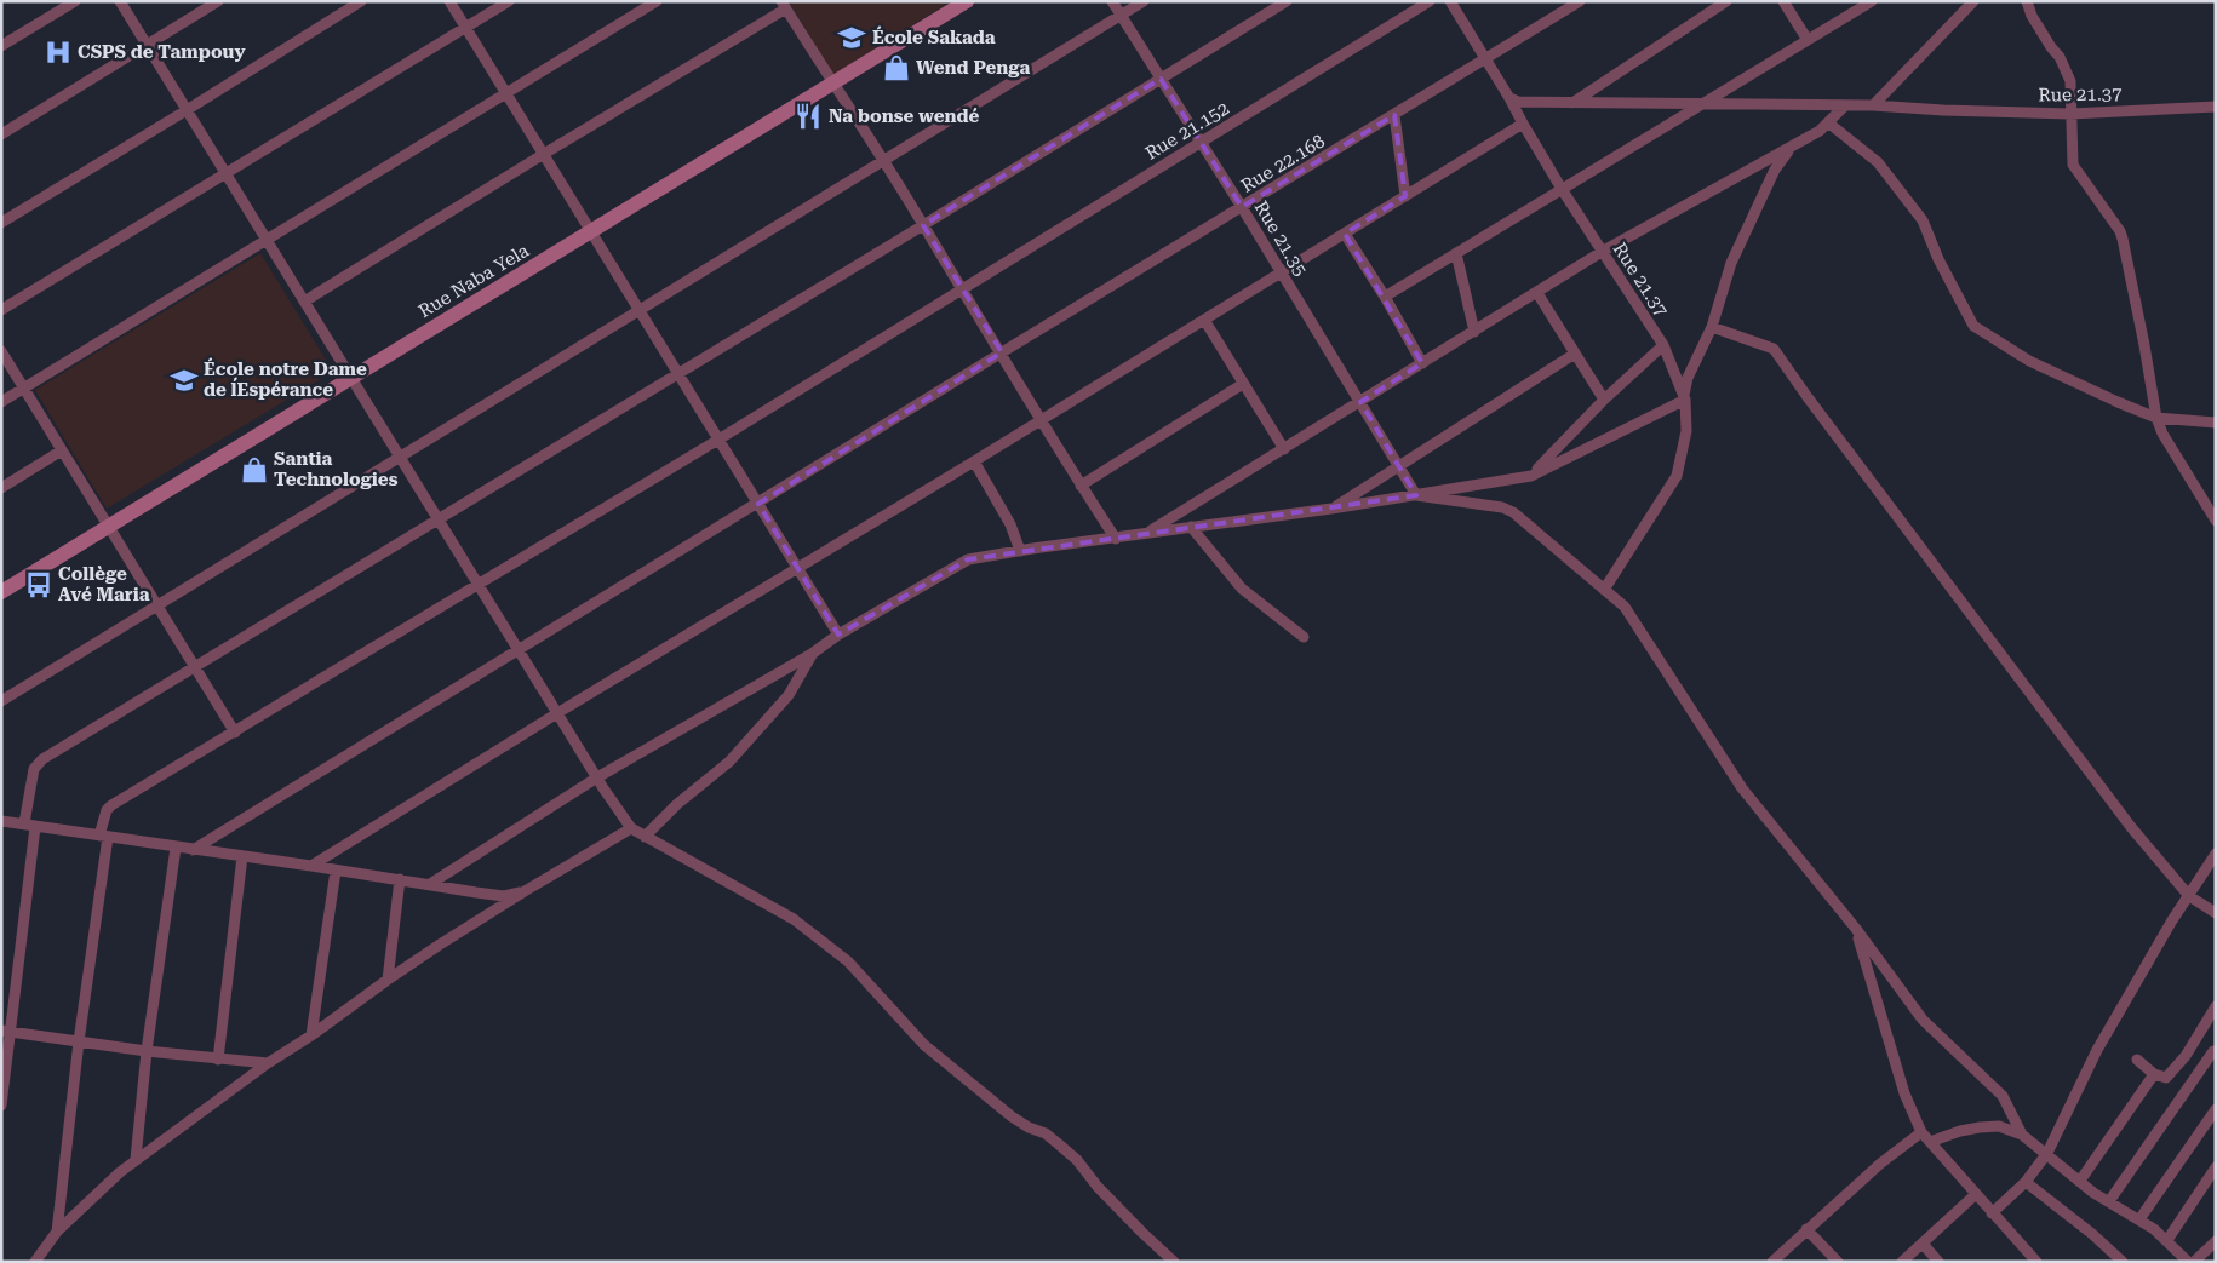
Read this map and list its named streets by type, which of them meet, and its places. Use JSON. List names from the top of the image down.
{
  "streets": {
    "street": [
      "Rue 21.37",
      "Rue 21.152",
      "Rue 22.168",
      "Rue 21.35",
      "Rue Naba Yela"
    ]
  },
  "crossings": [
    ["Rue 21.37", "Rue 22.168"],
    ["Rue 21.152", "Rue 21.35"],
    ["Rue 22.168", "Rue 21.35"]
  ],
  "places": {
    "school or university": ["École Sakada", "École notre Dame de l´Espérance"],
    "hospital": ["CSPS de Tampouy"],
    "shop": ["Wend Penga", "Santia Technologies"],
    "restaurant": ["Na bonse wendé"],
    "bus stop": ["Collège Avé Maria"]
  }
}
